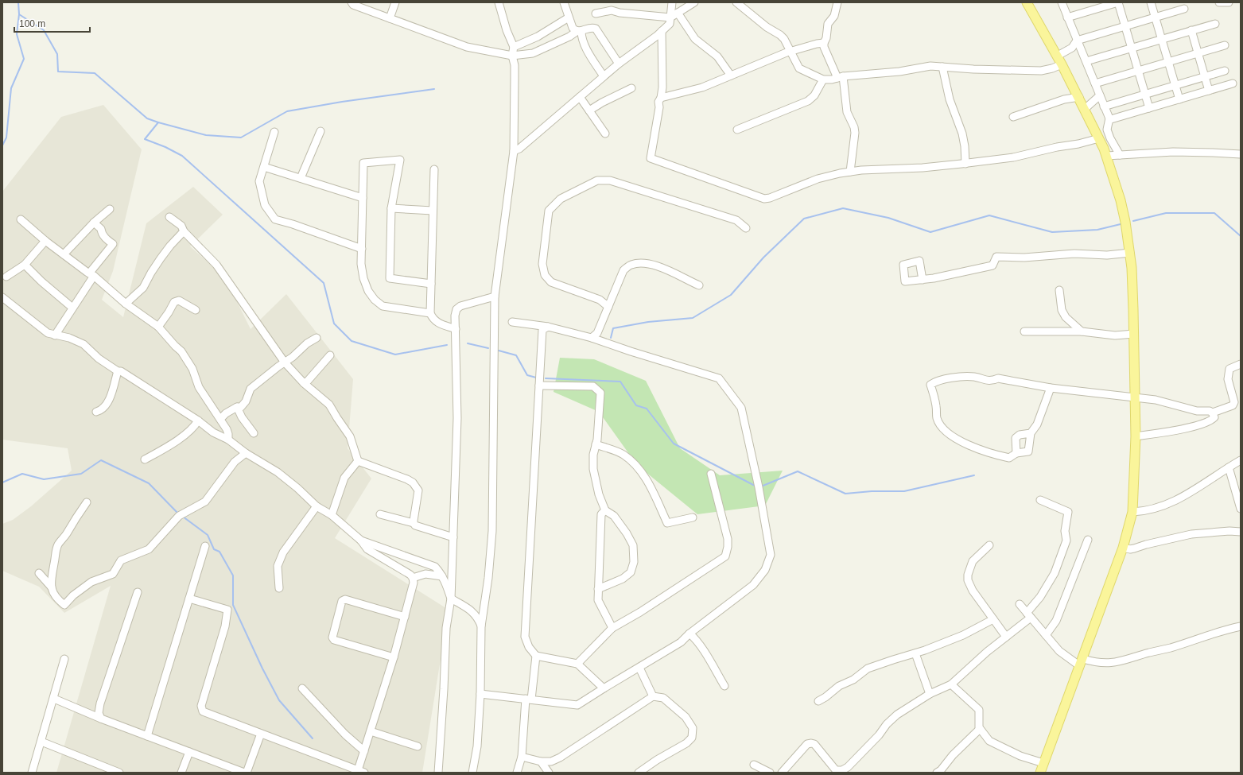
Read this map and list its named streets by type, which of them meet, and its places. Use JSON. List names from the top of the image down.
{
  "scale_bar": "100 m"
}
